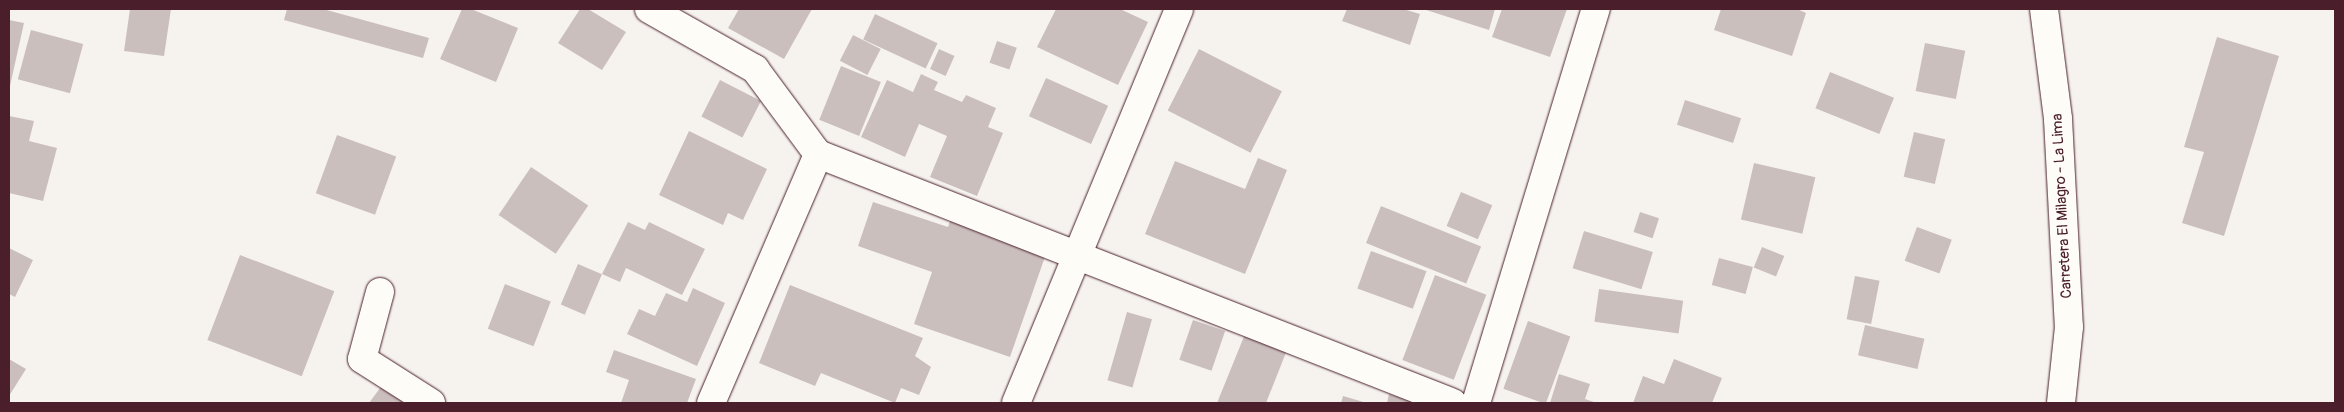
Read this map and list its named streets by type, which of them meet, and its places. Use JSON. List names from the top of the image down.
{
  "streets": {
    "street": ["Carretera El Milagro - La Lima"]
  }
}
